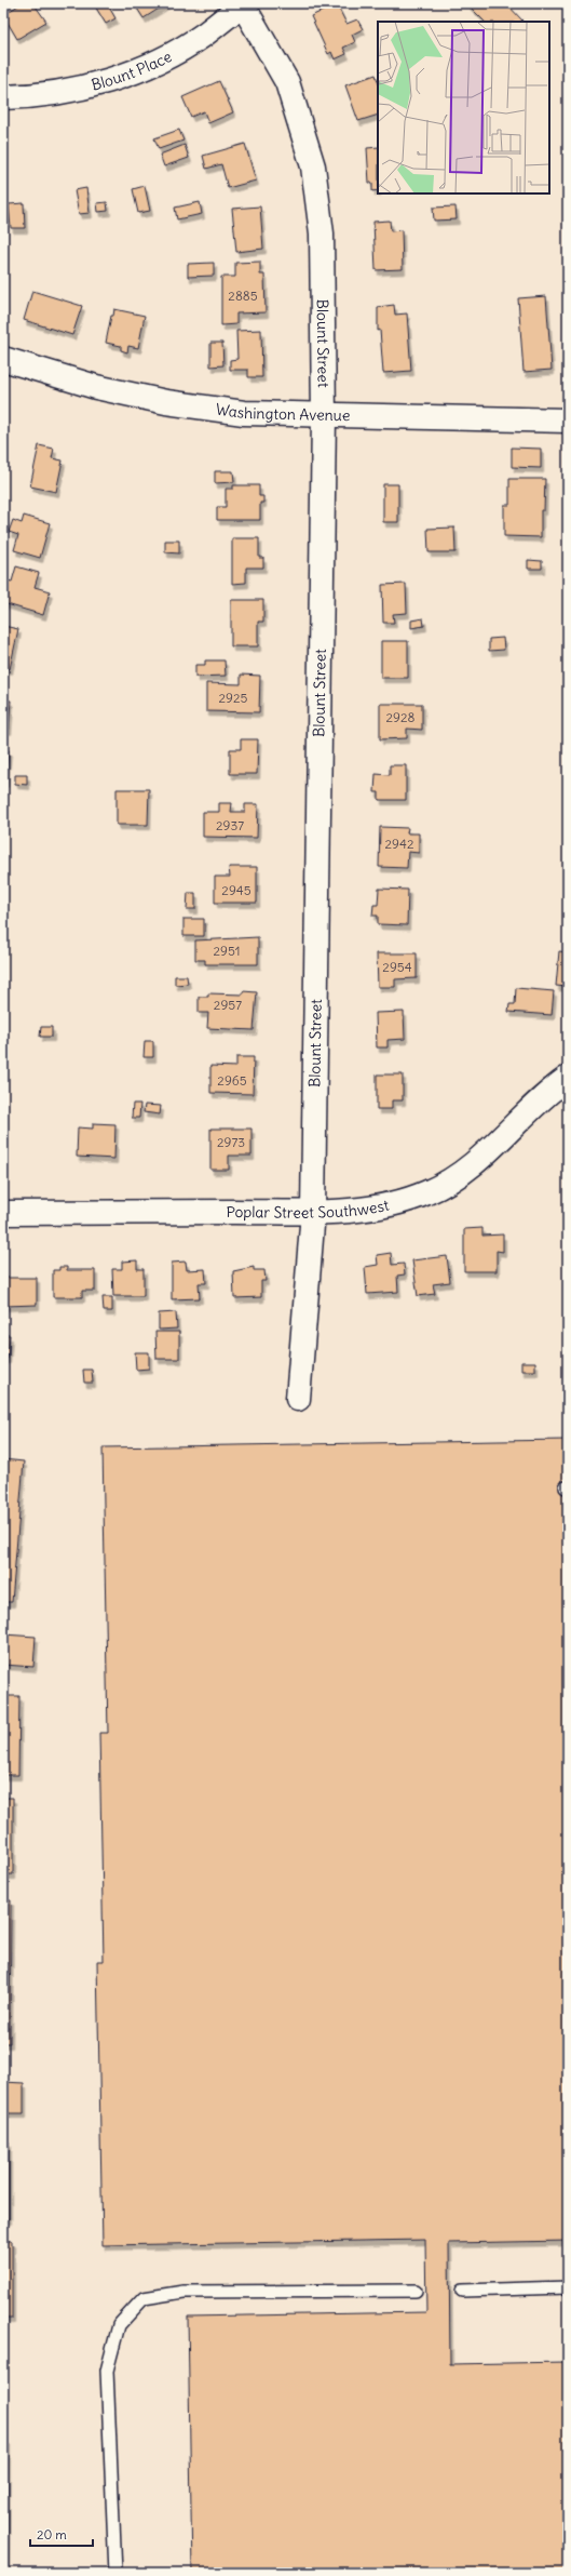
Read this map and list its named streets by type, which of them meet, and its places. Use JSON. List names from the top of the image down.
{
  "streets": {
    "street": [
      "Blount Place",
      "Blount Street",
      "Washington Avenue",
      "Poplar Street Southwest"
    ]
  },
  "crossings": [
    ["Blount Place", "Blount Street"],
    ["Blount Street", "Washington Avenue"],
    ["Blount Street", "Poplar Street Southwest"]
  ],
  "house_numbers": [
    "2885",
    "2925",
    "2928",
    "2937",
    "2942",
    "2945",
    "2951",
    "2954",
    "2957",
    "2965",
    "2973"
  ],
  "scale_bar": "20 m"
}
